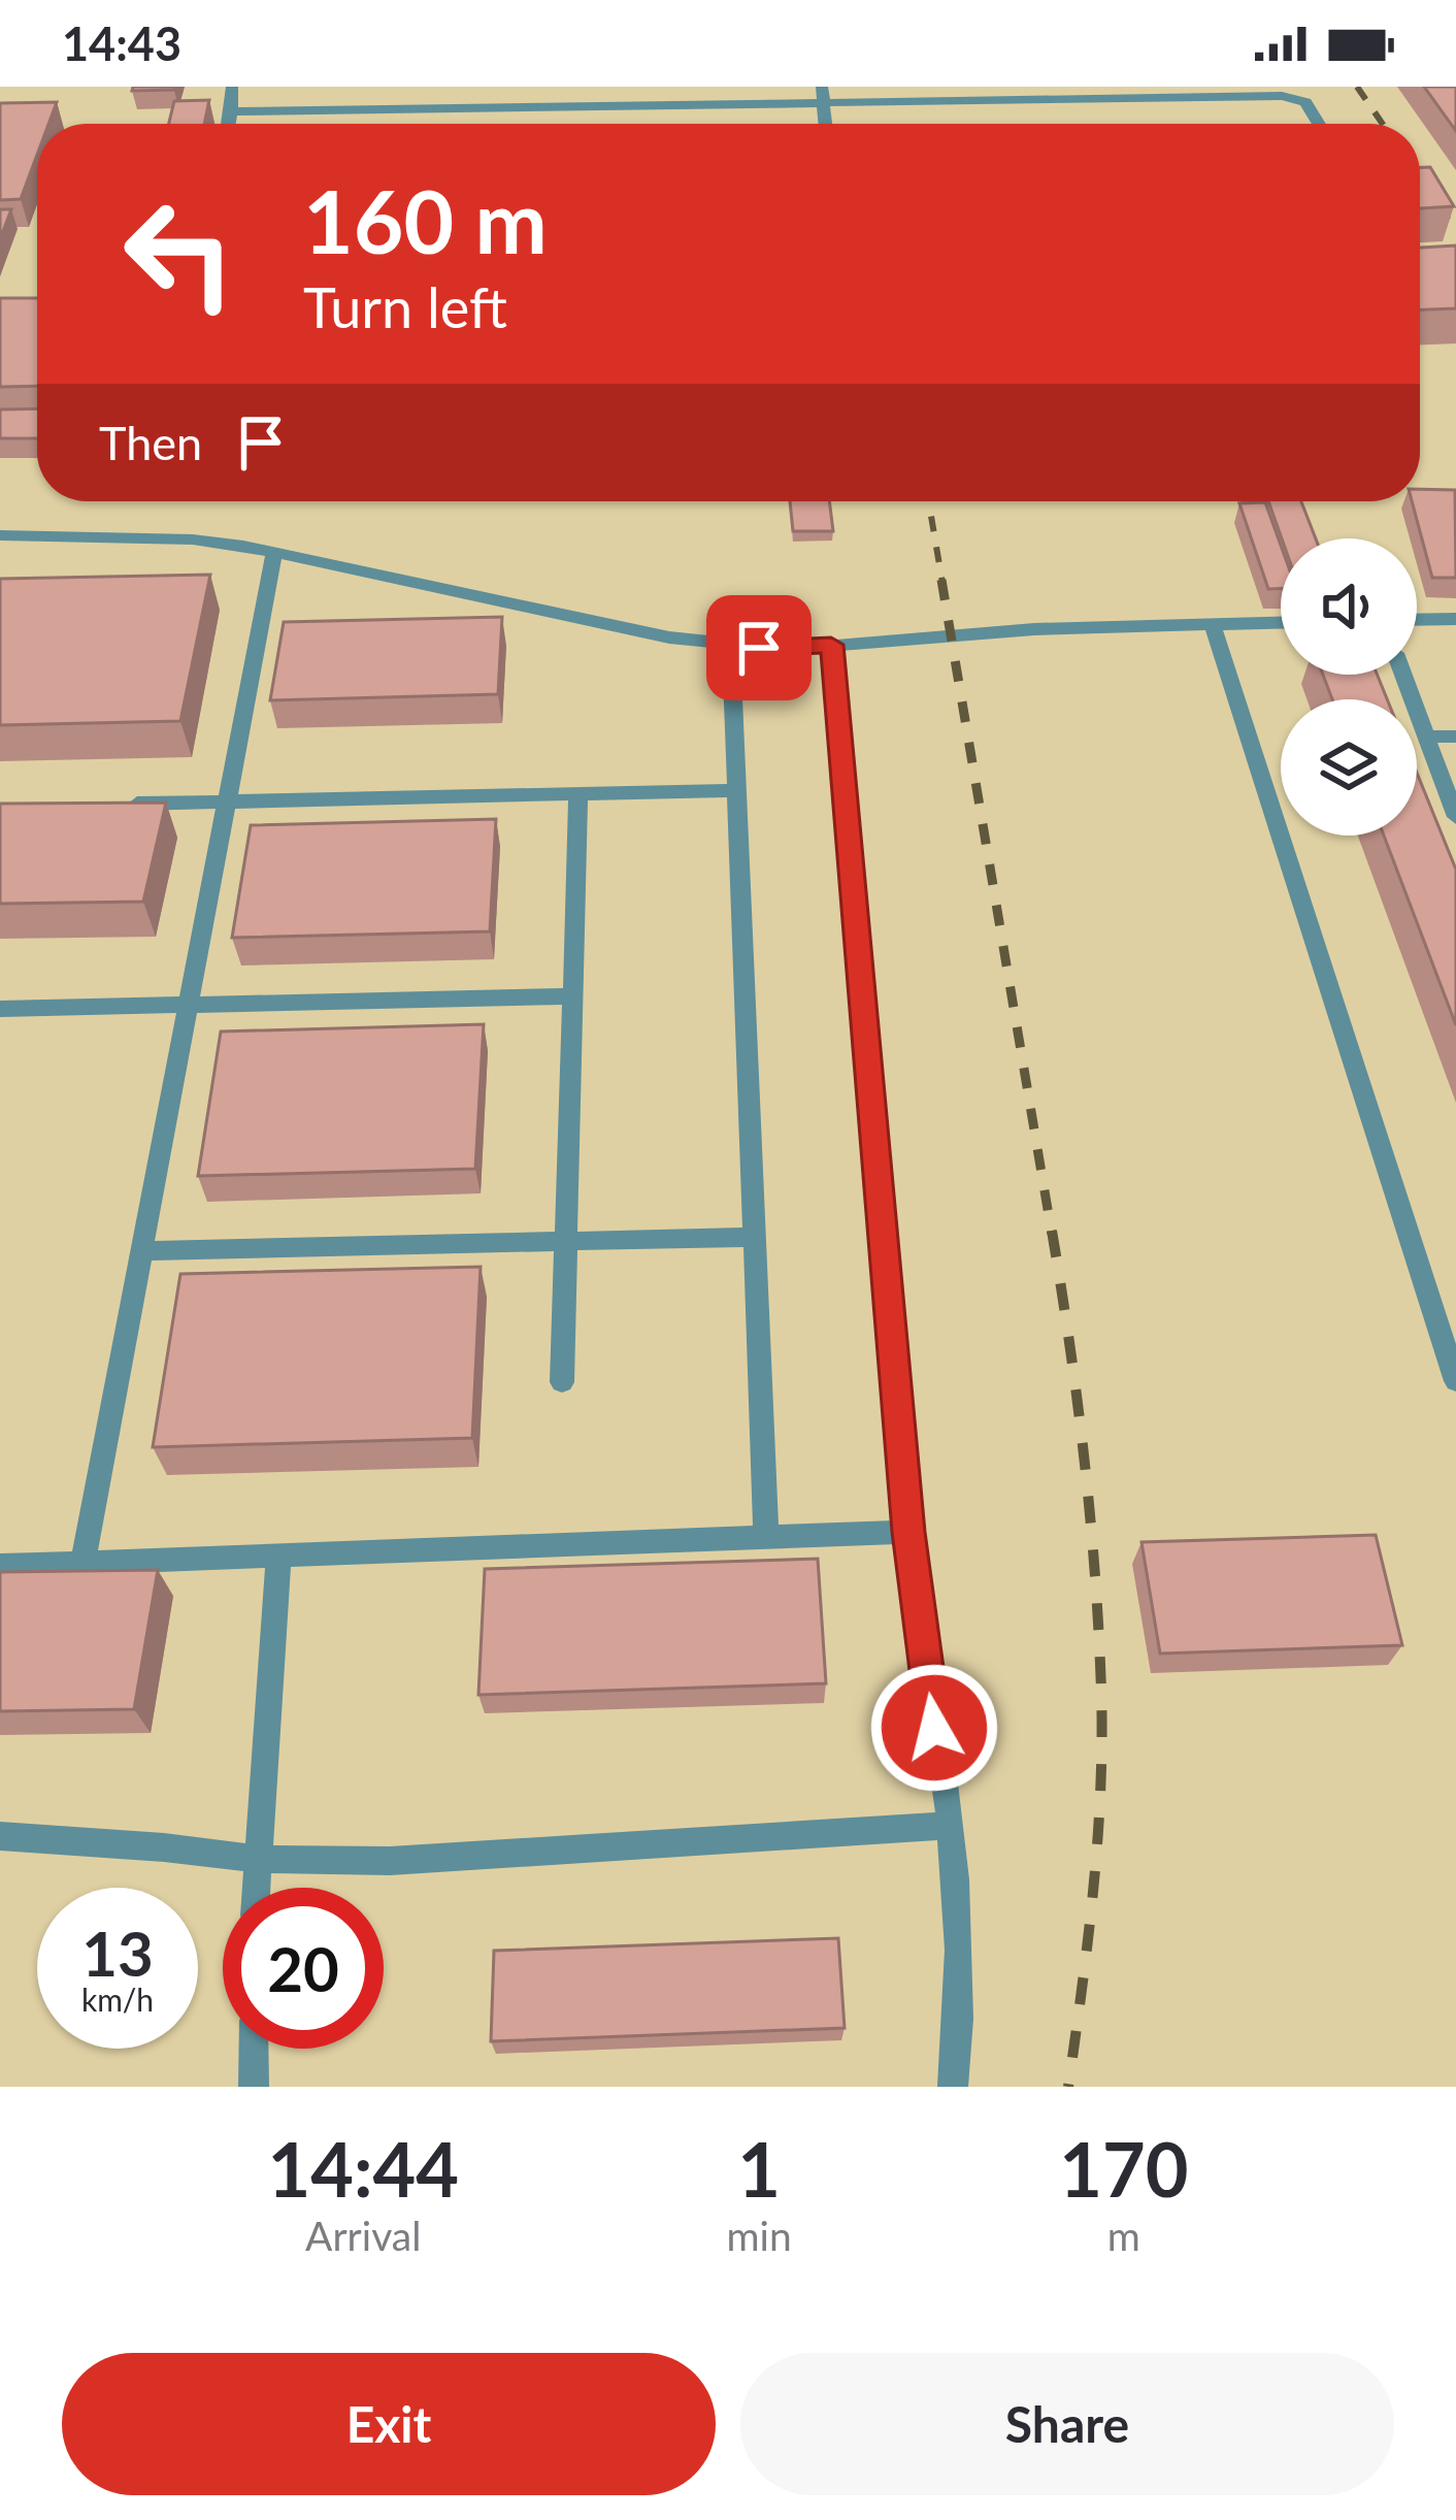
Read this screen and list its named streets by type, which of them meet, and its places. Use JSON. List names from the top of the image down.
{
  "page": {
    "status": "14:43",
    "turn": ["160 m", "Turn left"],
    "then": "Then",
    "speed": "13 km/h",
    "limit": "20",
    "eta": [
      "14:44",
      "Arrival",
      "1",
      "min",
      "170",
      "m"
    ],
    "buttons": ["Exit", "Share"]
  }
}
